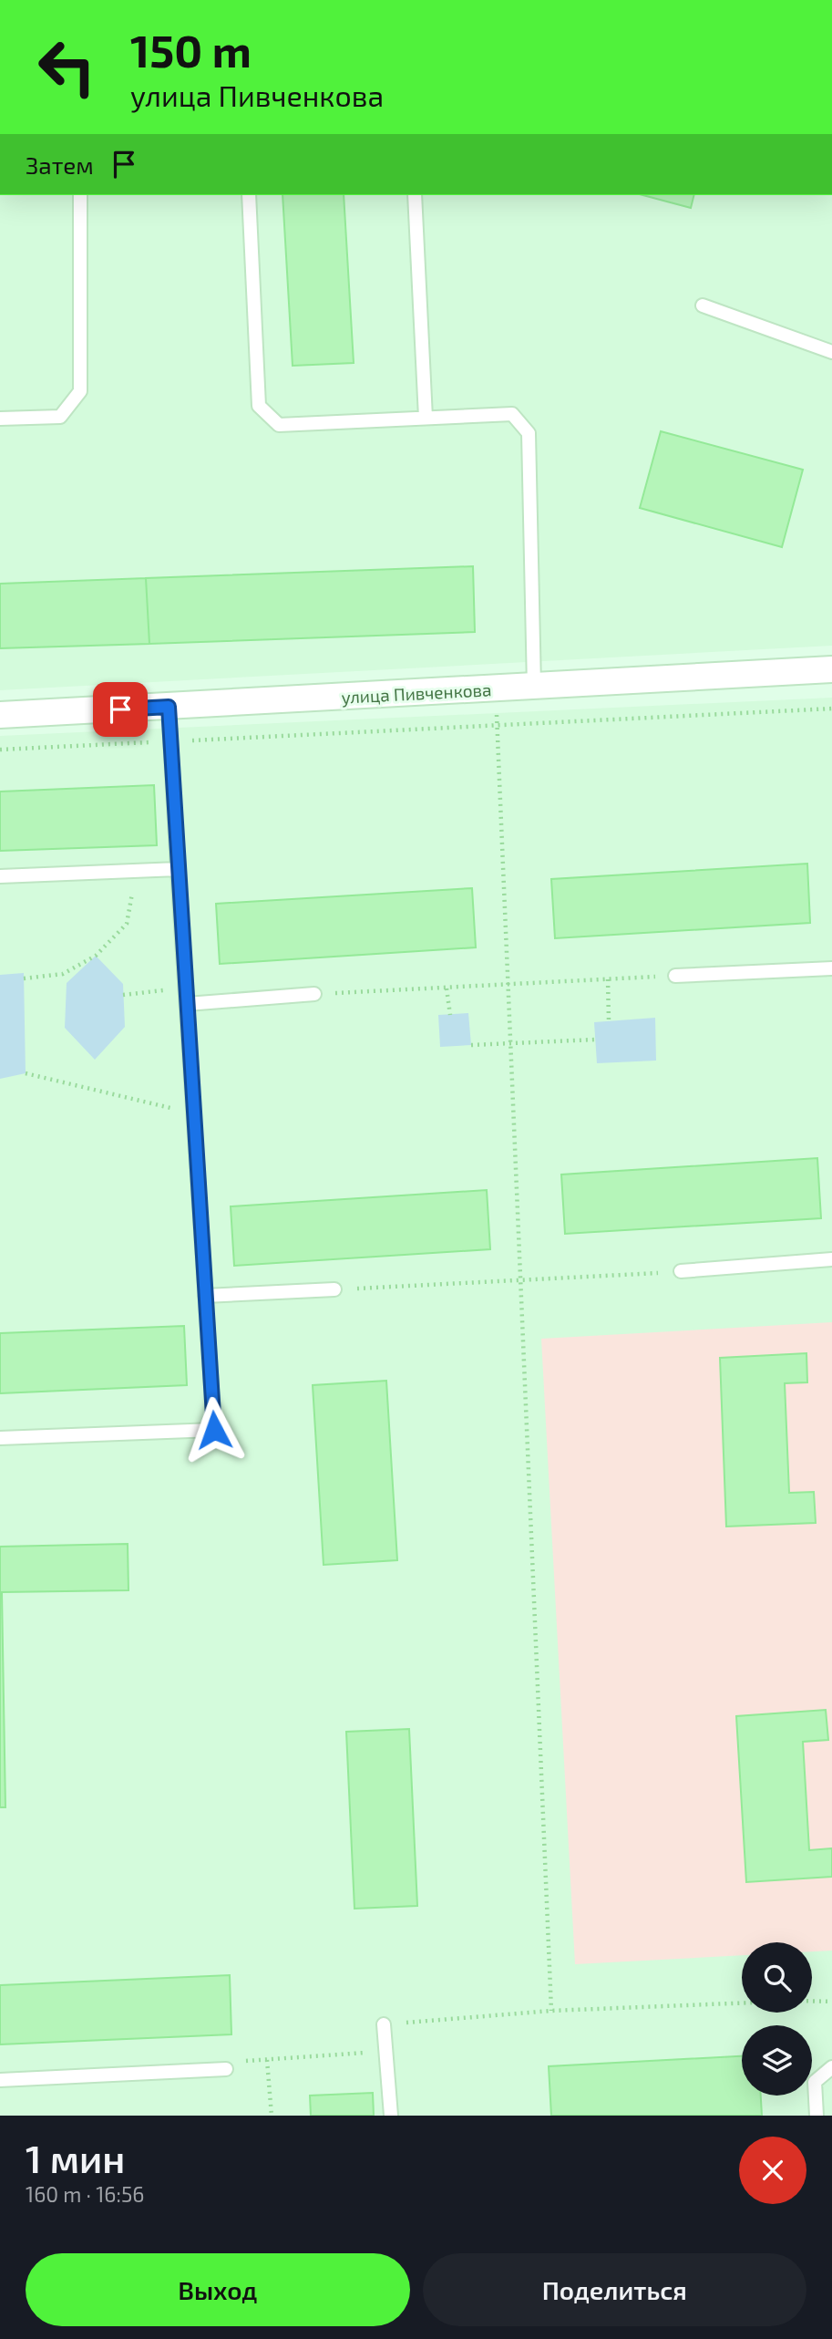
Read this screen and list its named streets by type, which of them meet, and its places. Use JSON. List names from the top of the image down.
{
  "streets": {
    "street": ["улица Пивченкова"]
  },
  "page": {
    "turn": ["150 m", "улица Пивченкова"],
    "then": "Затем",
    "heading": ["1 мин", "160 m · 16:56"],
    "buttons": ["Выход", "Поделиться"]
  }
}
